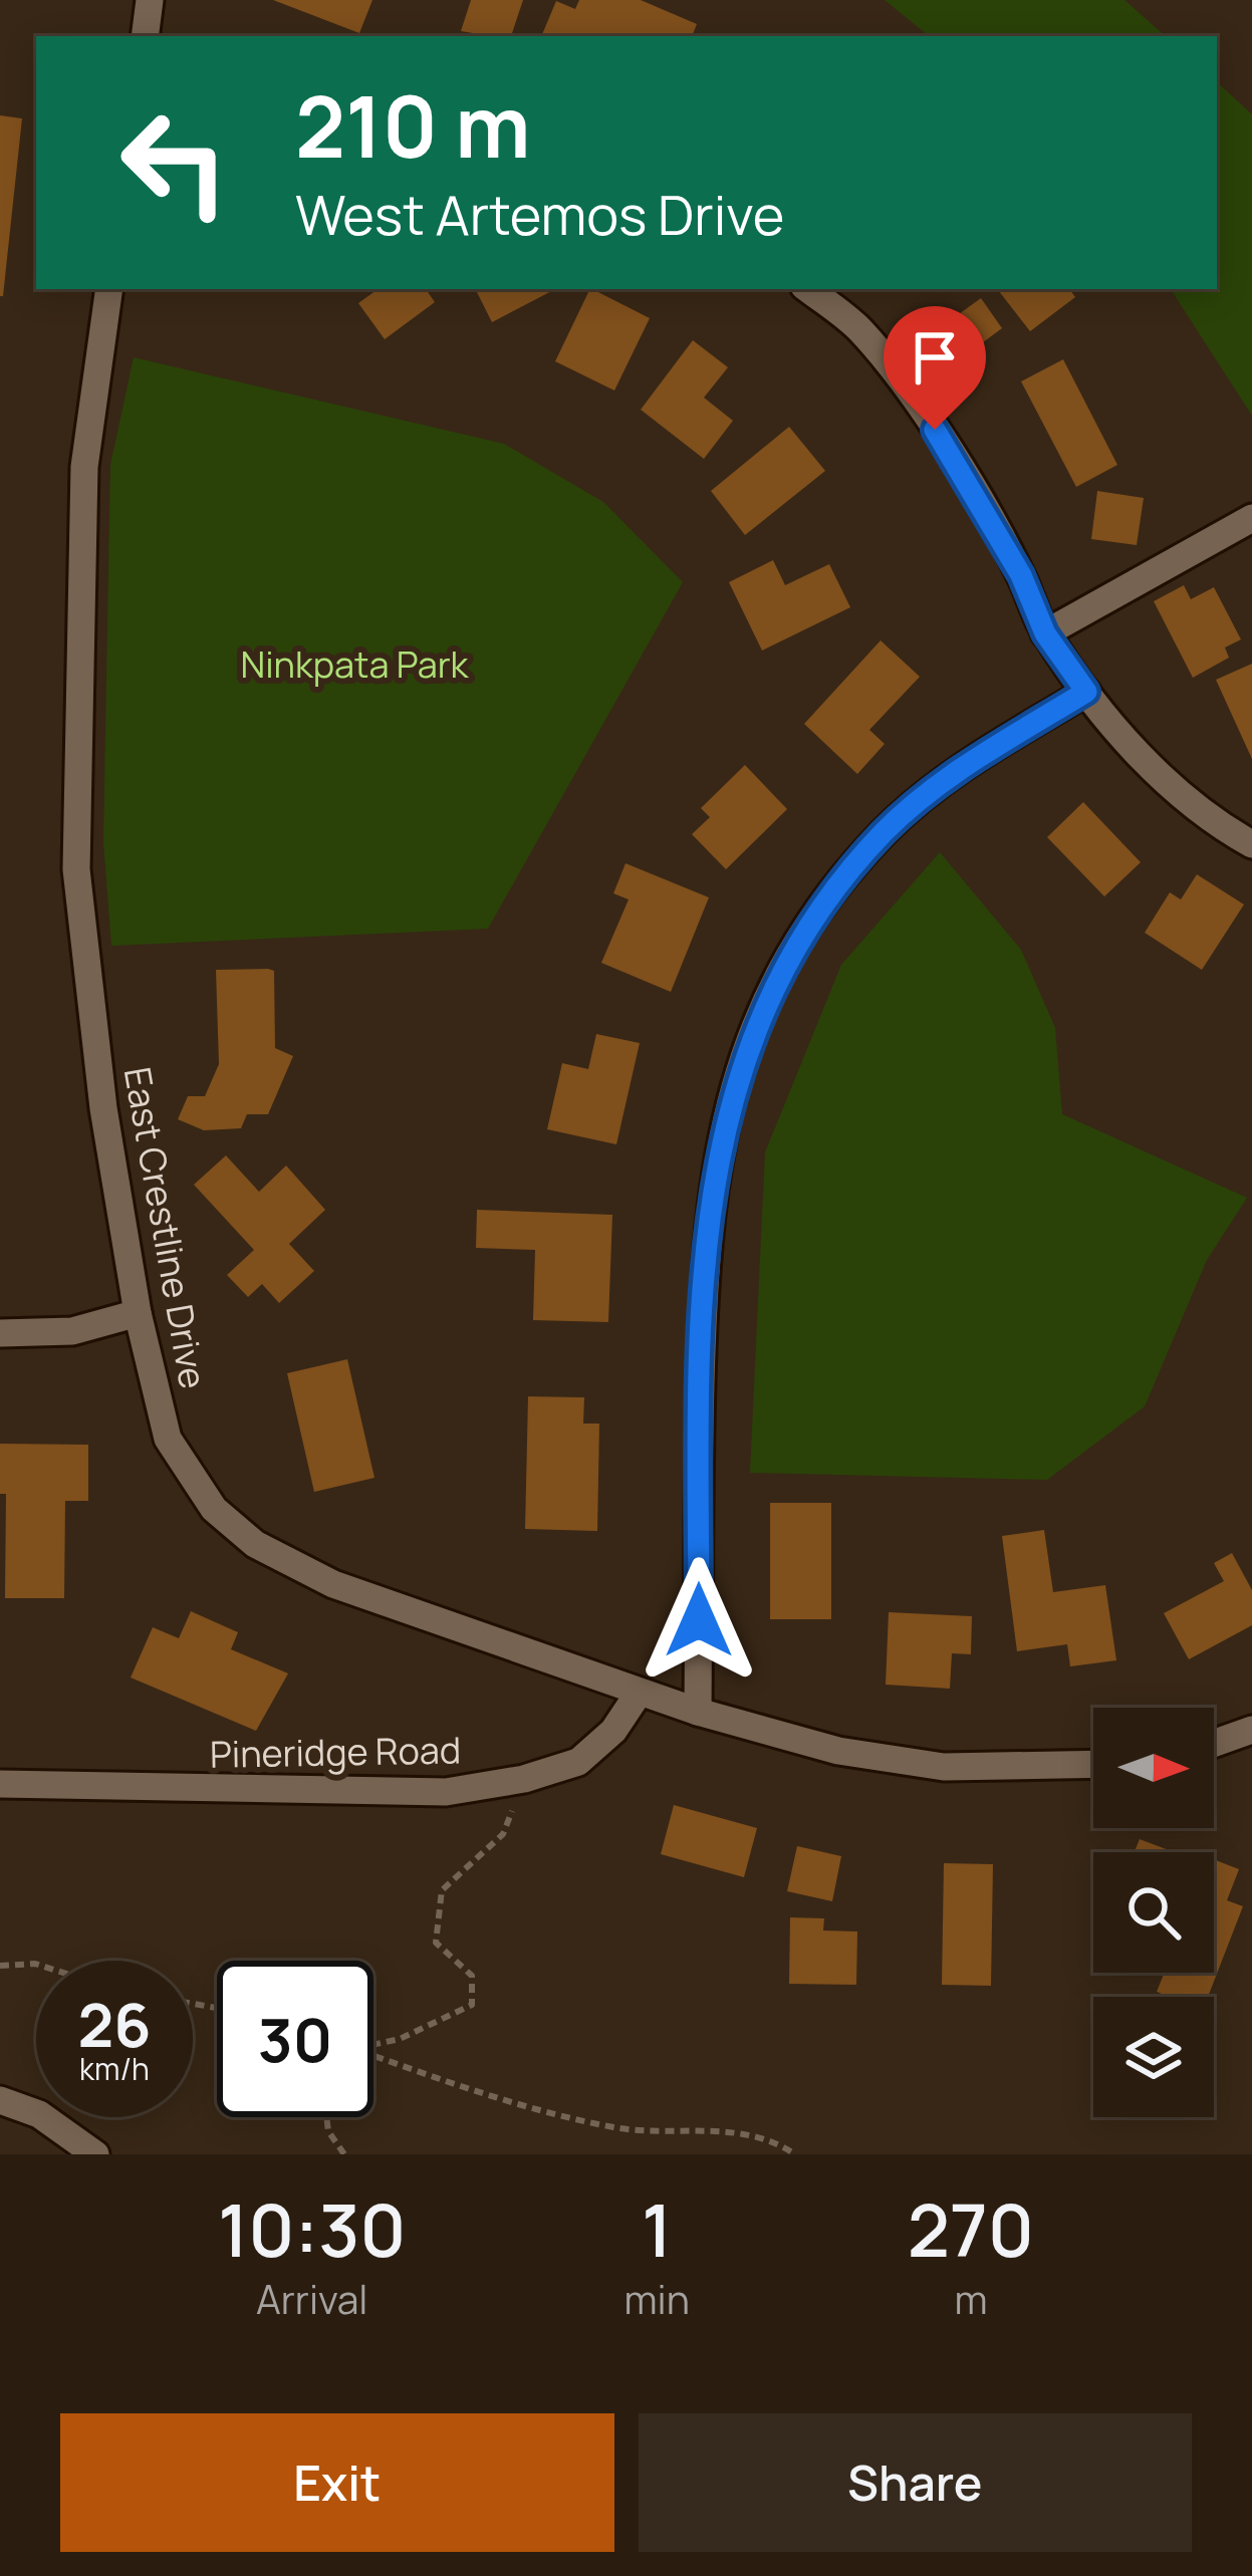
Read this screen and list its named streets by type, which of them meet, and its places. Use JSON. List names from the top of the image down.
{
  "streets": {
    "street": ["East Crestline Drive", "Pineridge Road"]
  },
  "crossings": [
    ["East Crestline Drive", "Pineridge Road"]
  ],
  "parks": ["Ninkpata Park"],
  "north": "right",
  "page": {
    "turn": ["210 m", "West Artemos Drive"],
    "speed": "26 km/h",
    "limit": "30",
    "eta": [
      "10:30",
      "Arrival",
      "1",
      "min",
      "270",
      "m"
    ],
    "buttons": ["Exit", "Share"]
  }
}
